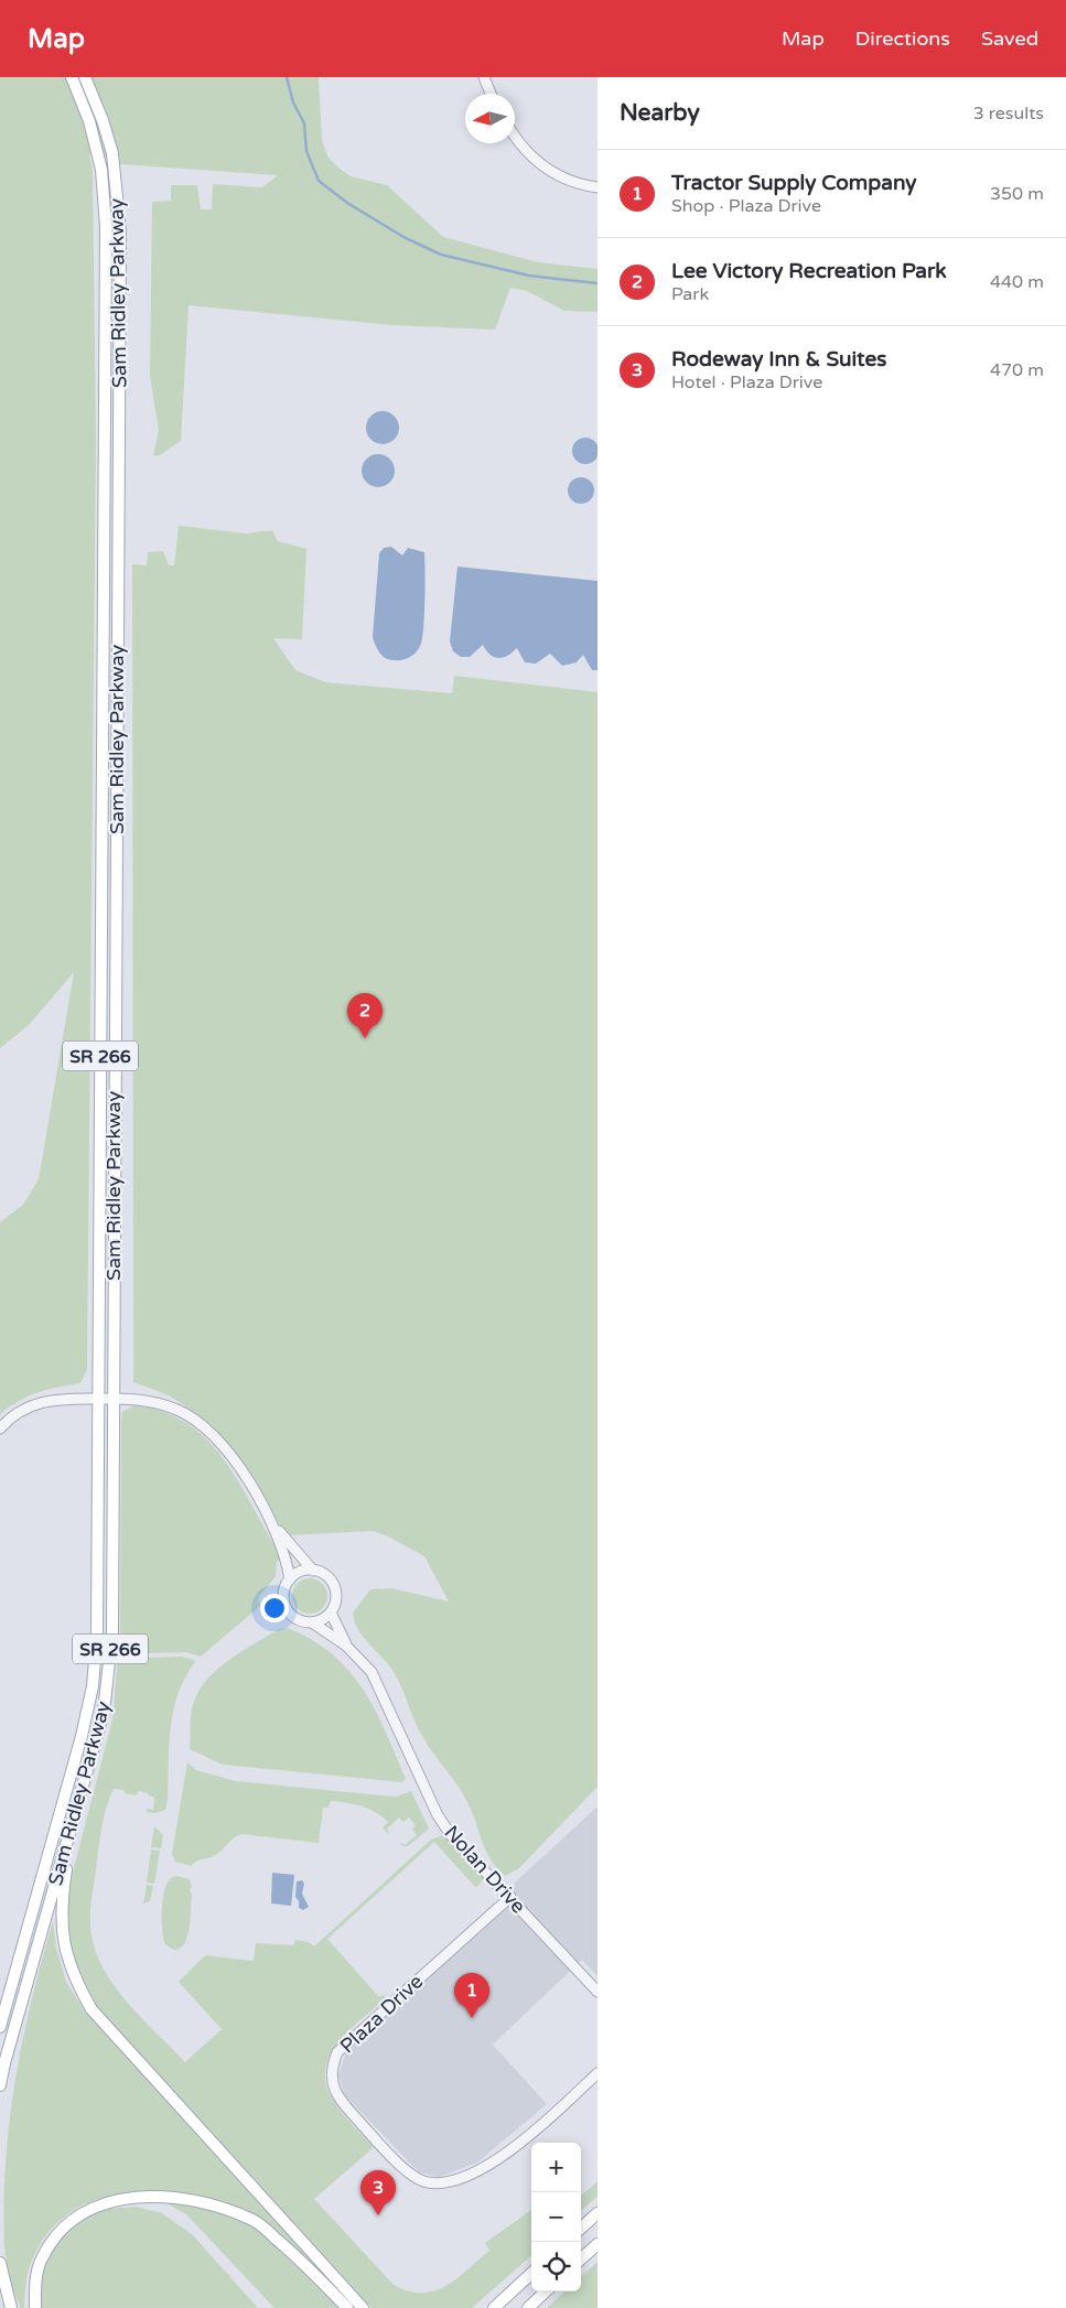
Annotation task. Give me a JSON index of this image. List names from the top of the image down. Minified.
{"streets":{"main road":["Sam Ridley Parkway","SR 266"],"street":["Nolan Drive","Plaza Drive"]},"crossings":[["Nolan Drive","Plaza Drive"]],"north":"left","page":{"header":"Map","nav":["Map","Directions","Saved"],"heading":["Nearby","3 results"],"list":[{"mark":"1","name":"Tractor Supply Company","note":"Shop · Plaza Drive","value":"350 m"},{"mark":"2","name":"Lee Victory Recreation Park","note":"Park","value":"440 m"},{"mark":"3","name":"Rodeway Inn & Suites","note":"Hotel · Plaza Drive","value":"470 m"}],"pins":["2","1","3"],"map_buttons":["+","−"]}}
